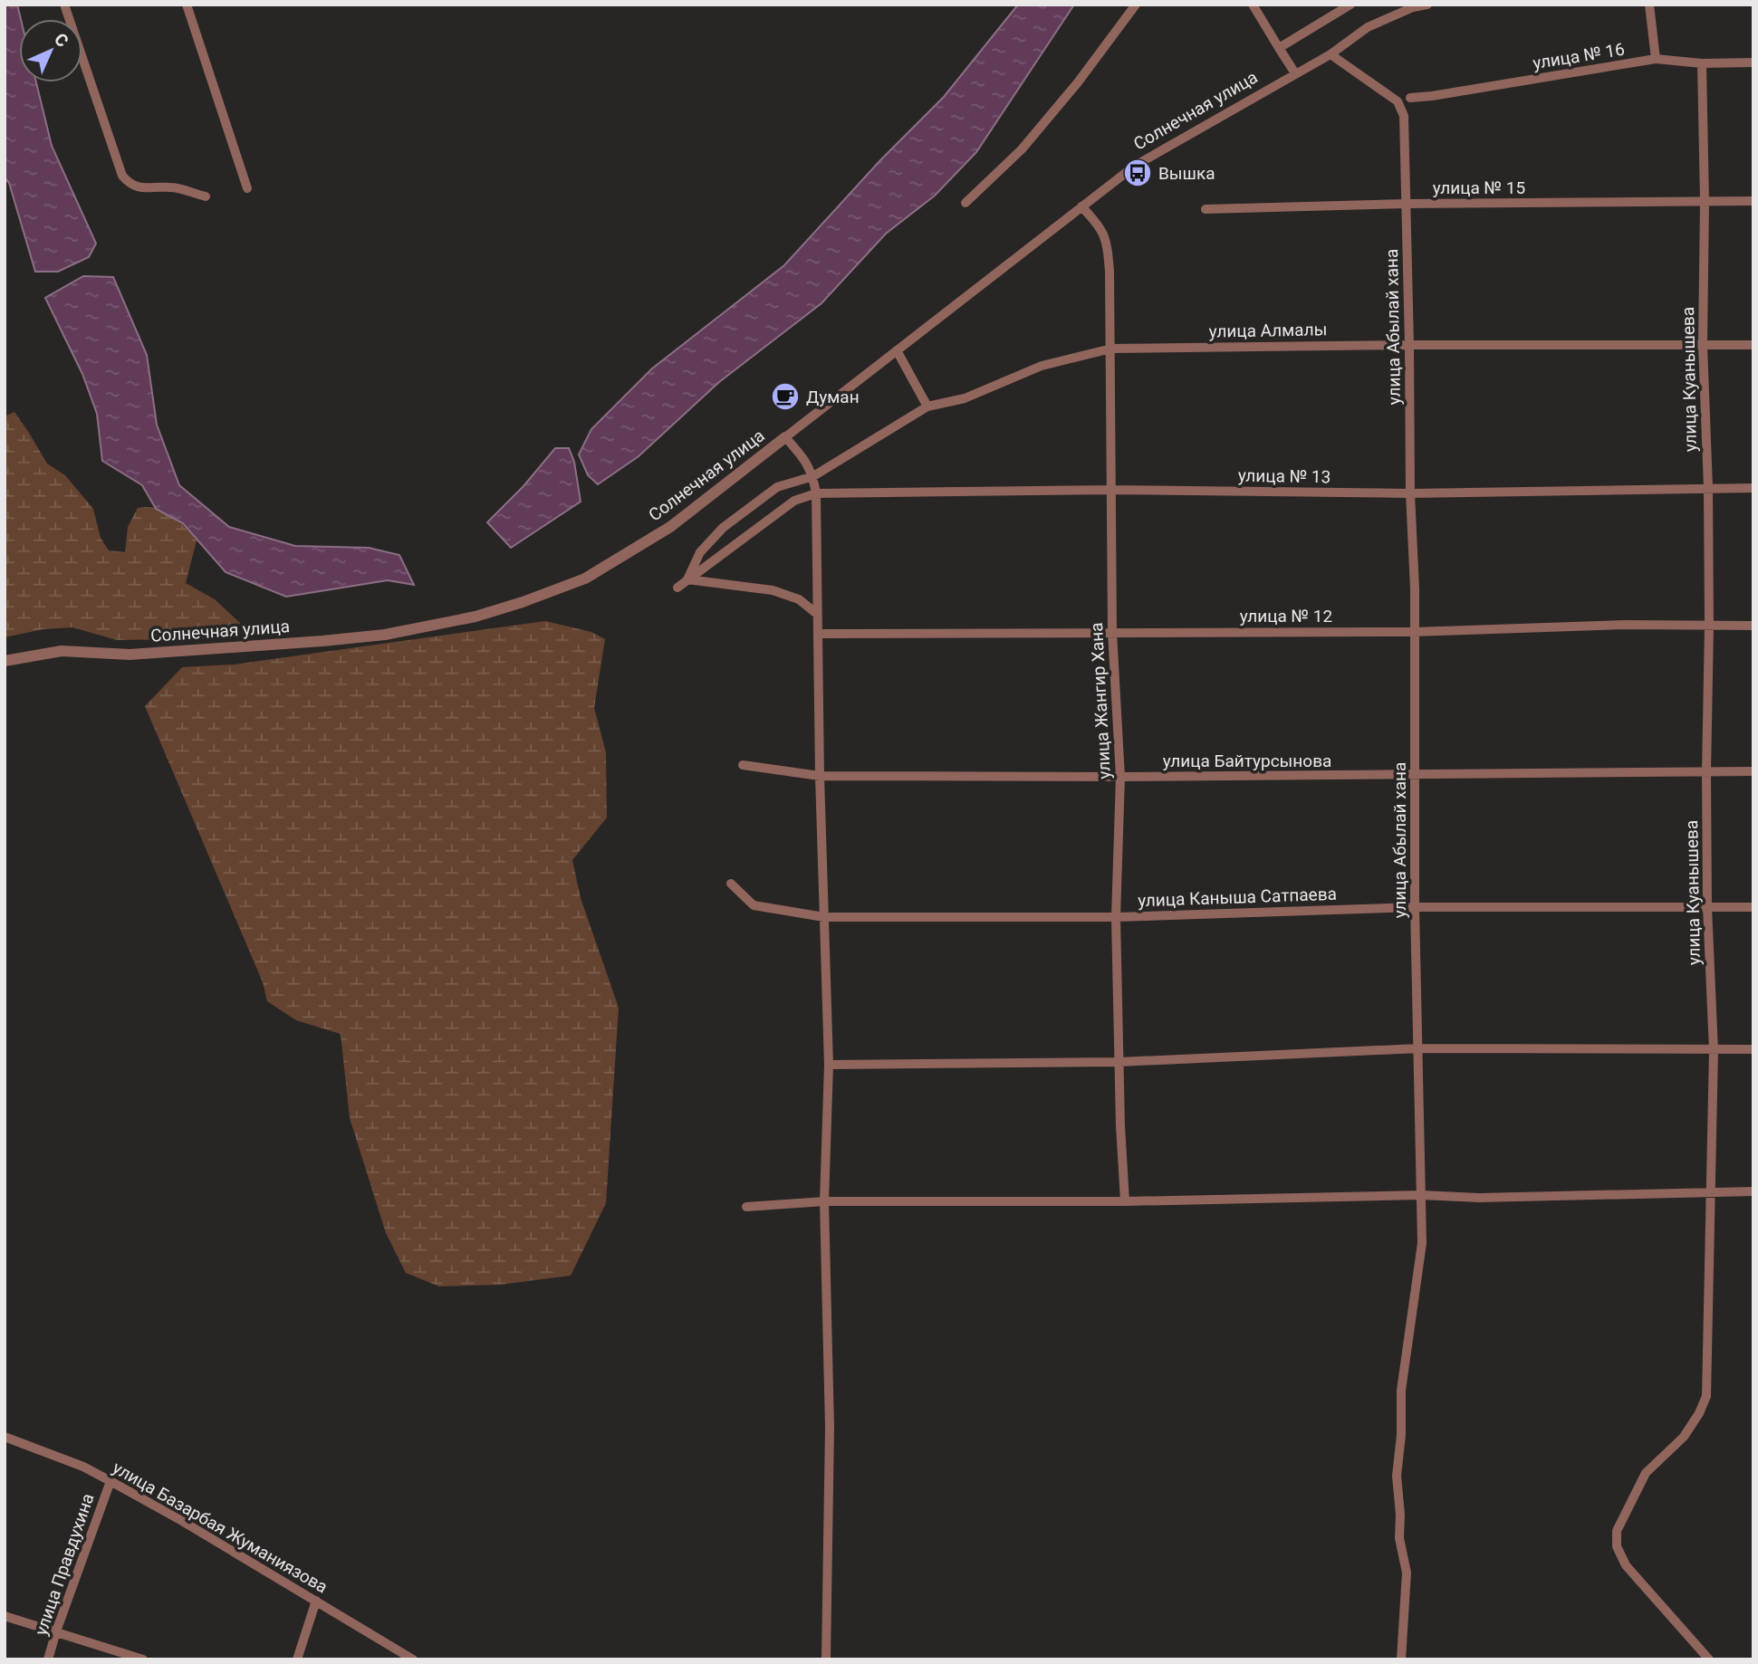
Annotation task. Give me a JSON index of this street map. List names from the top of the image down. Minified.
{"streets":{"street":["улица № 16","Солнечная улица","улица № 15","улица Абылай хана","улица Алмалы","улица Куанышева","улица № 13","улица № 12","улица Жангир Хана","улица Байтурсынова","улица Каныша Сатпаева","улица Базарбая Жуманиязова","улица Правдухина"]},"crossings":[["улица № 16","улица Куанышева"],["Солнечная улица","улица Абылай хана"],["Солнечная улица","улица Жангир Хана"],["улица № 15","улица Абылай хана"],["улица № 15","улица Куанышева"],["улица Абылай хана","улица Алмалы"],["улица Абылай хана","улица № 13"],["улица Абылай хана","улица № 12"],["улица Абылай хана","улица Байтурсынова"],["улица Абылай хана","улица Каныша Сатпаева"],["улица Алмалы","улица Куанышева"],["улица Алмалы","улица Жангир Хана"],["улица Куанышева","улица № 13"],["улица Куанышева","улица № 12"],["улица Куанышева","улица Байтурсынова"],["улица Куанышева","улица Каныша Сатпаева"],["улица № 13","улица Жангир Хана"],["улица № 12","улица Жангир Хана"],["улица Жангир Хана","улица Байтурсынова"],["улица Жангир Хана","улица Каныша Сатпаева"],["улица Базарбая Жуманиязова","улица Правдухина"]],"places":{"bus stop":["Вышка"],"cafe":["Думан"]},"north":"top right"}
